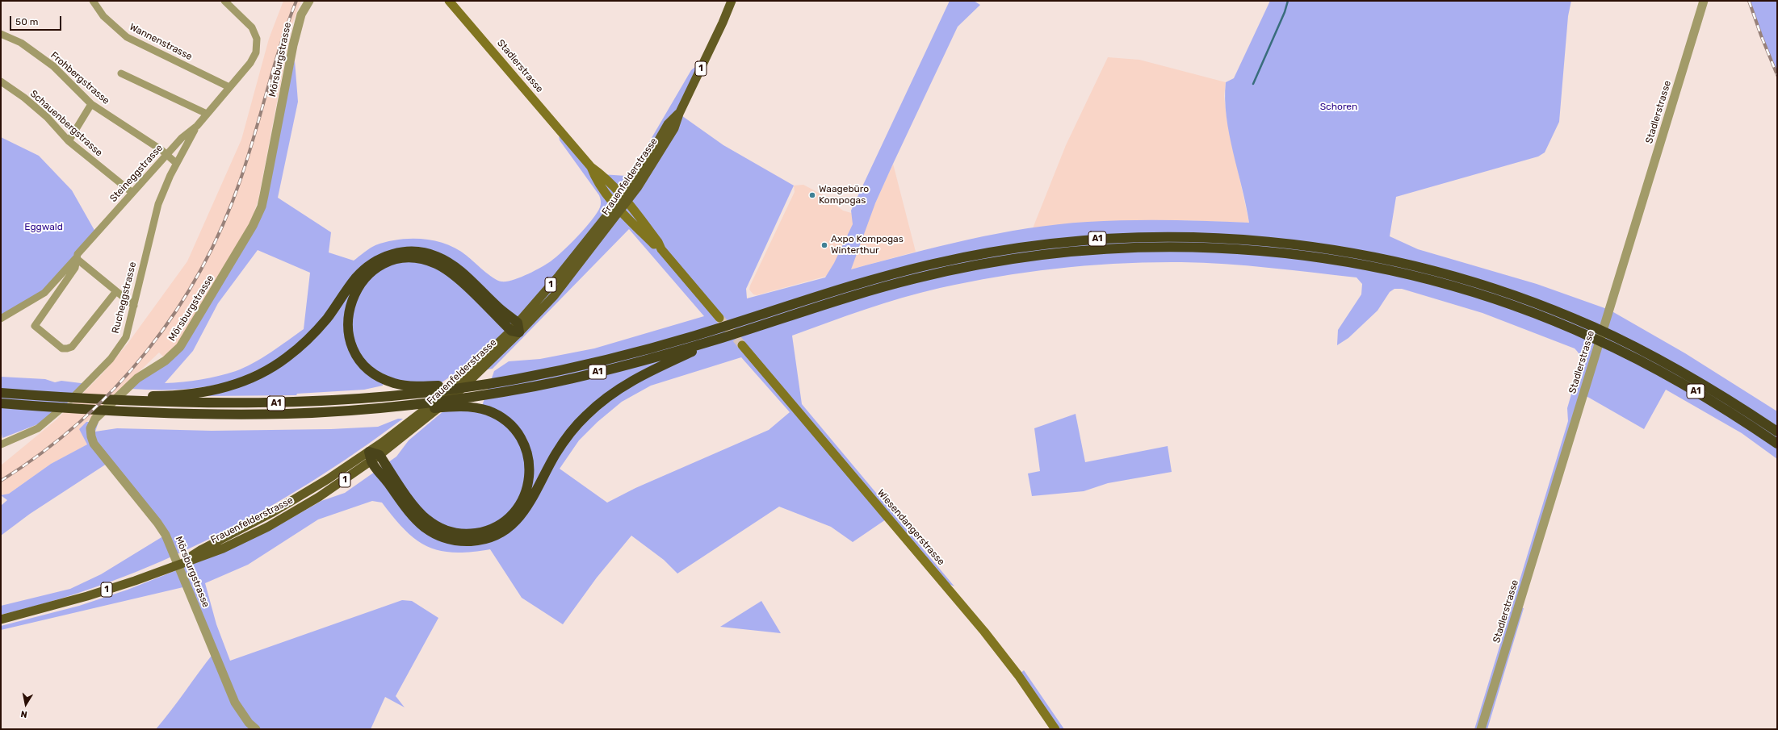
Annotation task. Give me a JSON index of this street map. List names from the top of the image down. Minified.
{"streets":{"highway":["A1"],"main road":["Stadlerstrasse","1","Frauenfelderstrasse","Wiesendangerstrasse"],"street":["Wannenstrasse","Mörsburgstrasse","Frohbergstrasse","Schauenbergstrasse","Steineggstrasse","Rucheggstrasse"]},"crossings":[["Wannenstrasse","Steineggstrasse"],["Frohbergstrasse","Steineggstrasse"],["Frohbergstrasse","Rucheggstrasse"],["Schauenbergstrasse","Steineggstrasse"],["Steineggstrasse","Rucheggstrasse"]],"parks":["Schoren","Eggwald"],"places":["Waagebüro Kompogas","Axpo Kompogas Winterthur"],"scale_bar":"50 m","north":"bottom"}
